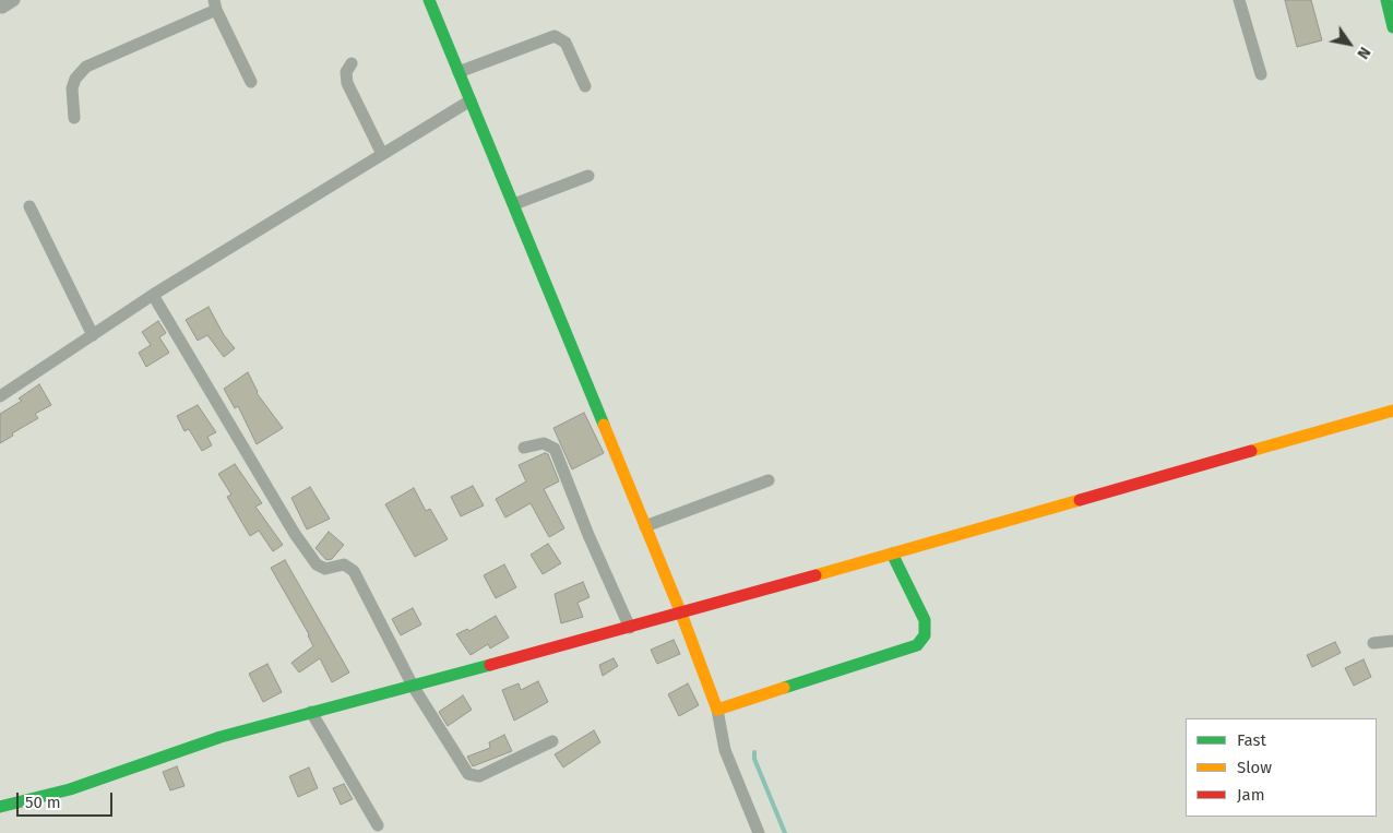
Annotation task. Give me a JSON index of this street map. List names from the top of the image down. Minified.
{"legend":["Fast","Slow","Jam"],"scale_bar":"50 m","north":"bottom right"}
